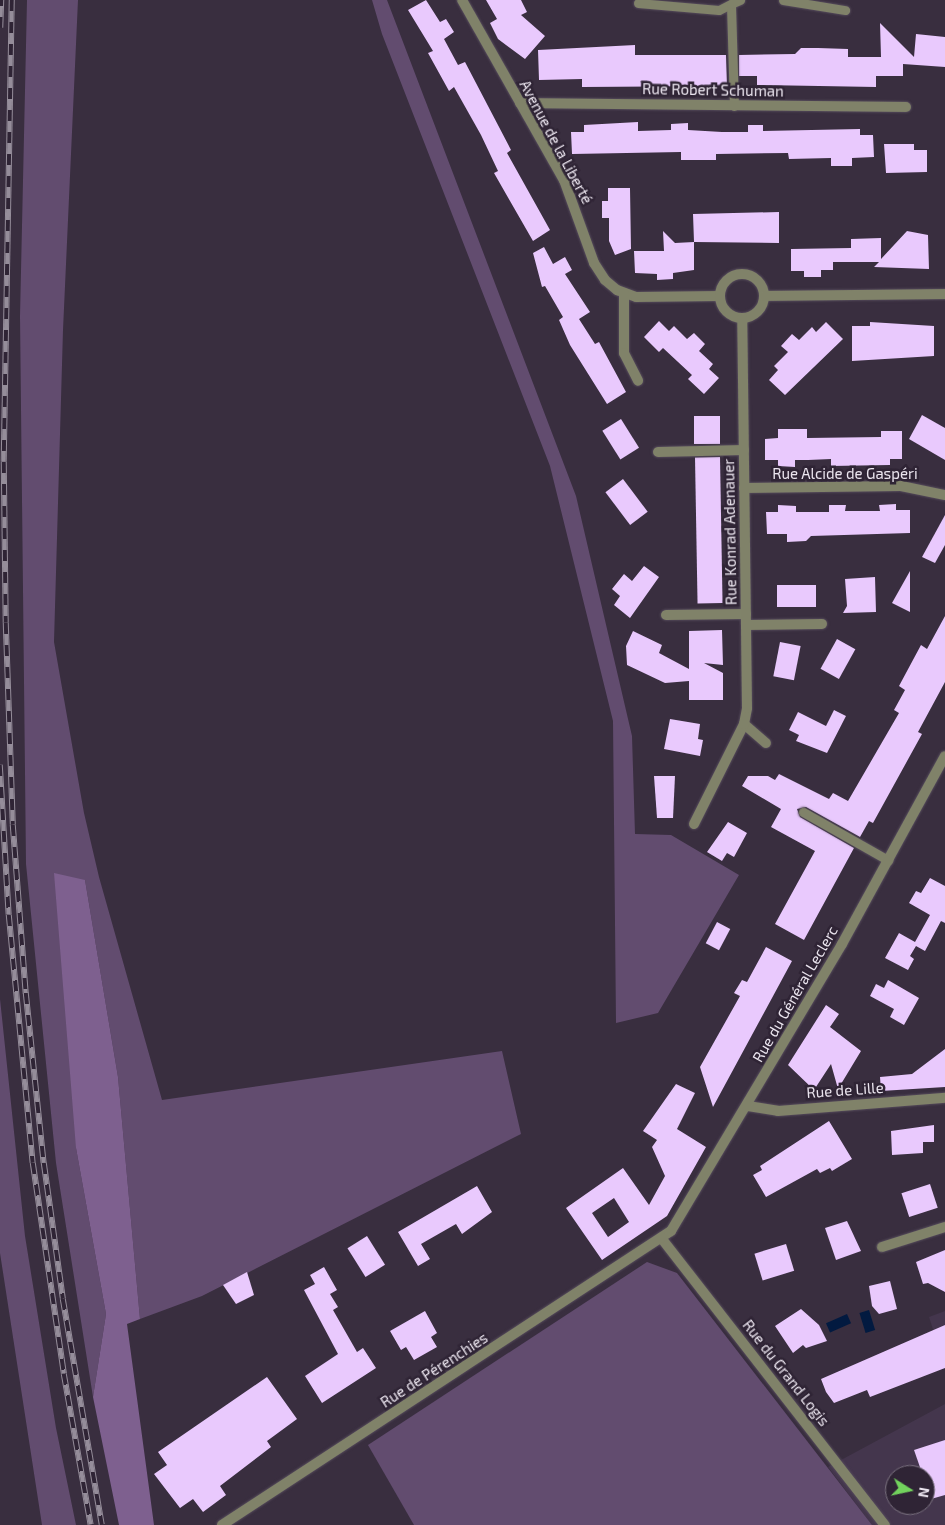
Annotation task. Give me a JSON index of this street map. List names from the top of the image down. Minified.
{"streets":{"street":["Rue Robert Schuman","Avenue de la Liberté","Rue Alcide de Gaspéri","Rue Konrad Adenauer","Rue du Général Leclerc","Rue de Lille","Rue de Pérenchies","Rue du Grand Logis"]},"crossings":[["Rue Robert Schuman","Avenue de la Liberté"],["Avenue de la Liberté","Rue Konrad Adenauer"],["Rue Alcide de Gaspéri","Rue Konrad Adenauer"],["Rue du Général Leclerc","Rue de Lille"],["Rue du Général Leclerc","Rue de Pérenchies"],["Rue du Général Leclerc","Rue du Grand Logis"],["Rue de Pérenchies","Rue du Grand Logis"]],"north":"right"}
